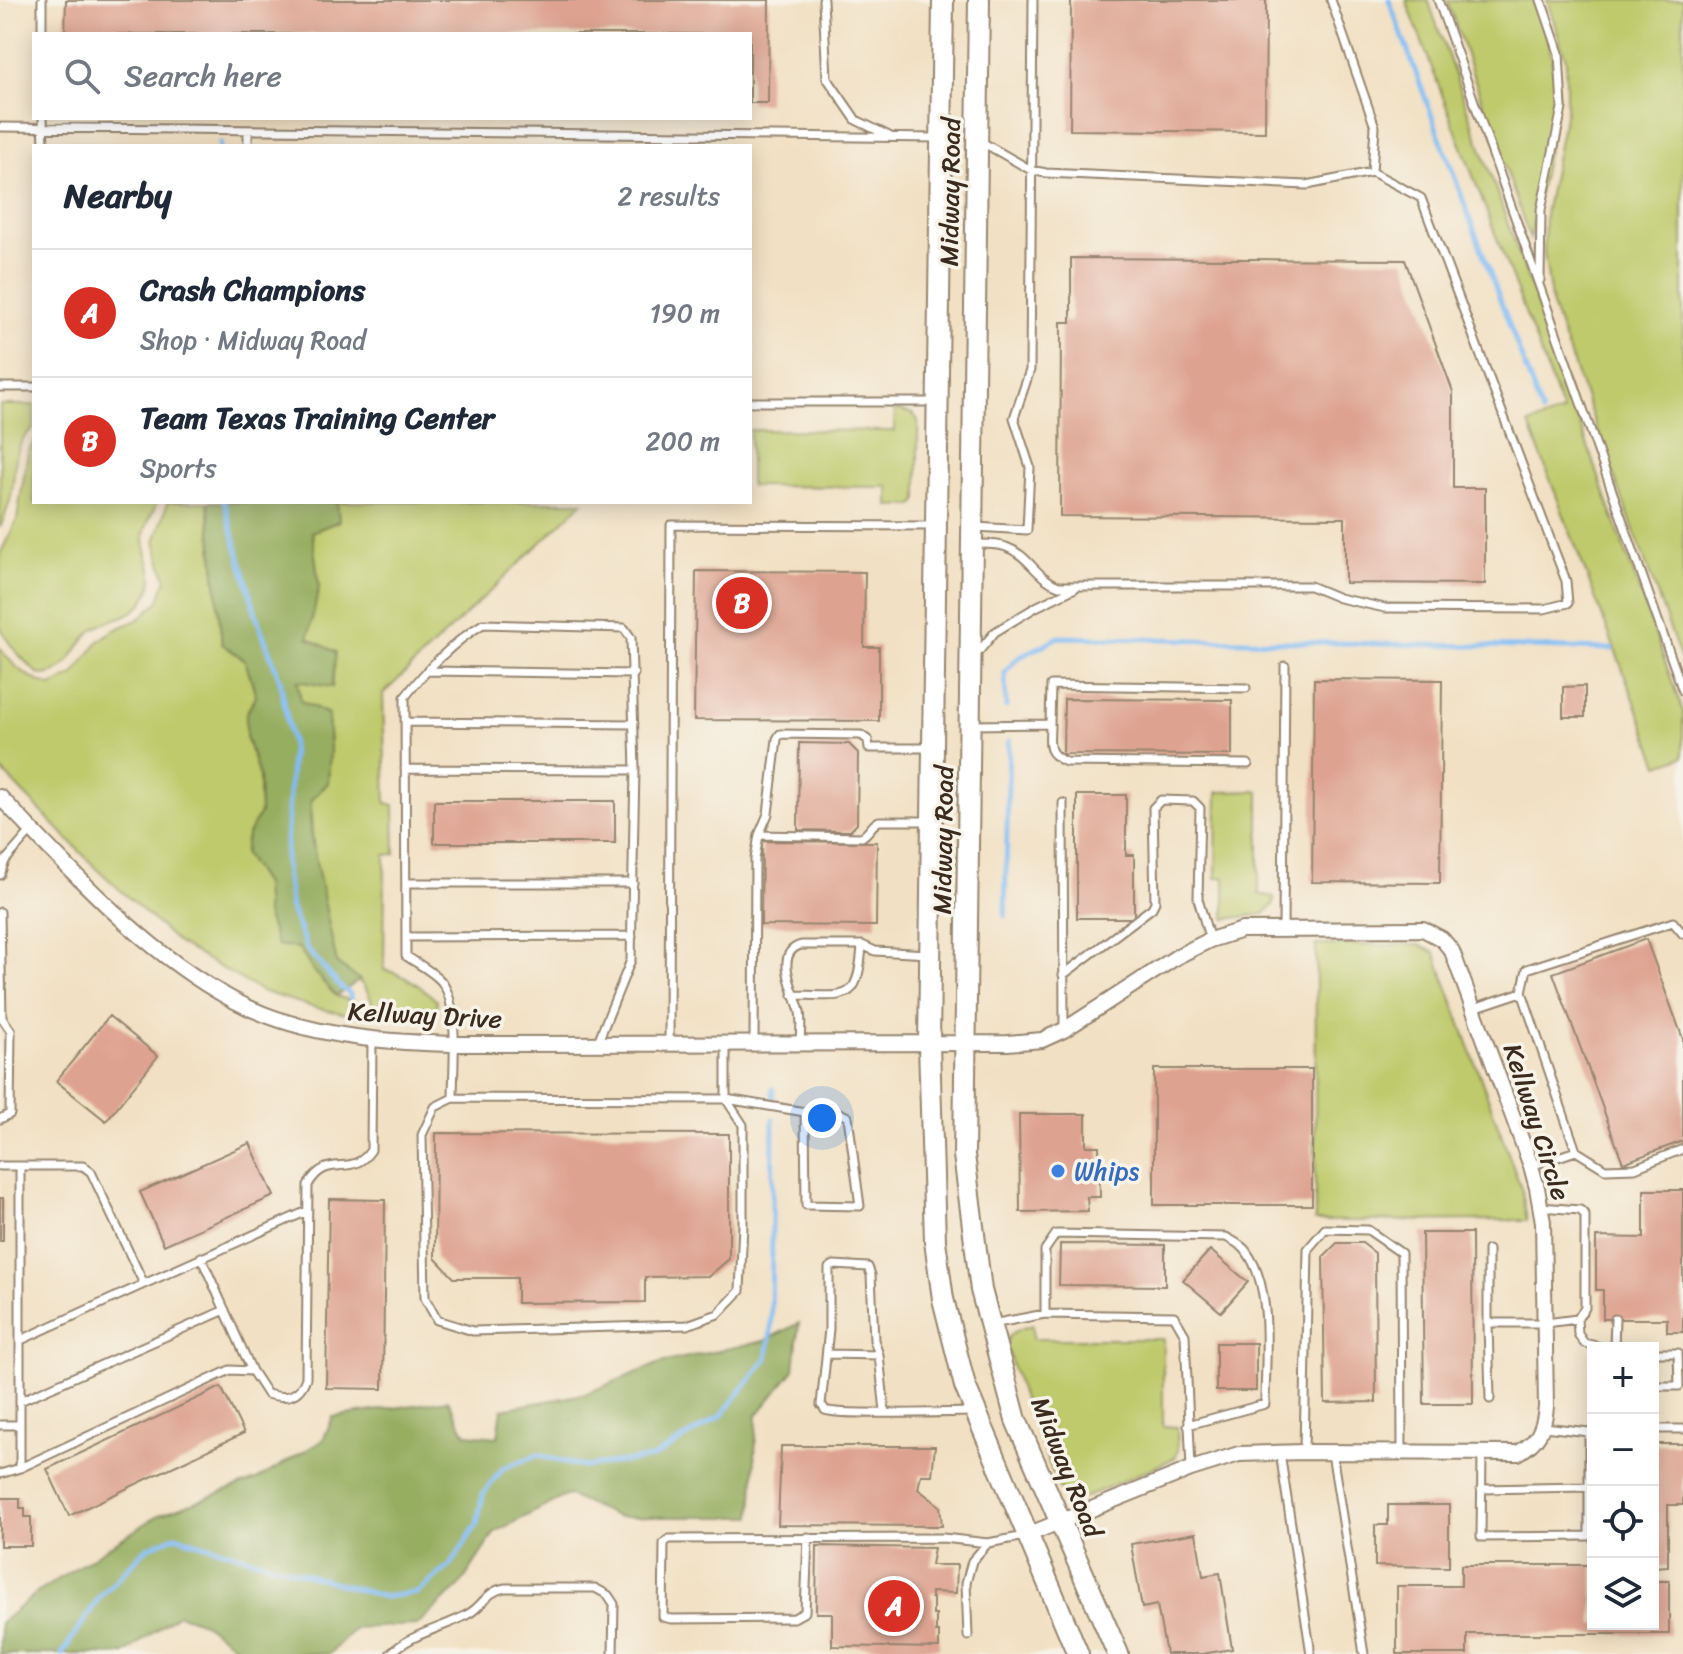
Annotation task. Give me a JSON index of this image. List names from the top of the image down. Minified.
{"streets":{"main road":["Midway Road"],"street":["Kellway Drive","Kellway Circle"]},"crossings":[["Midway Road","Kellway Drive"],["Midway Road","Kellway Circle"],["Kellway Drive","Kellway Circle"]],"places":["Whips"],"page":{"search":"Search here","heading":["Nearby","2 results"],"list":[{"mark":"A","name":"Crash Champions","note":"Shop · Midway Road","value":"190 m"},{"mark":"B","name":"Team Texas Training Center","note":"Sports","value":"200 m"}],"pins":["B","A"],"map_buttons":["+","−"]}}
